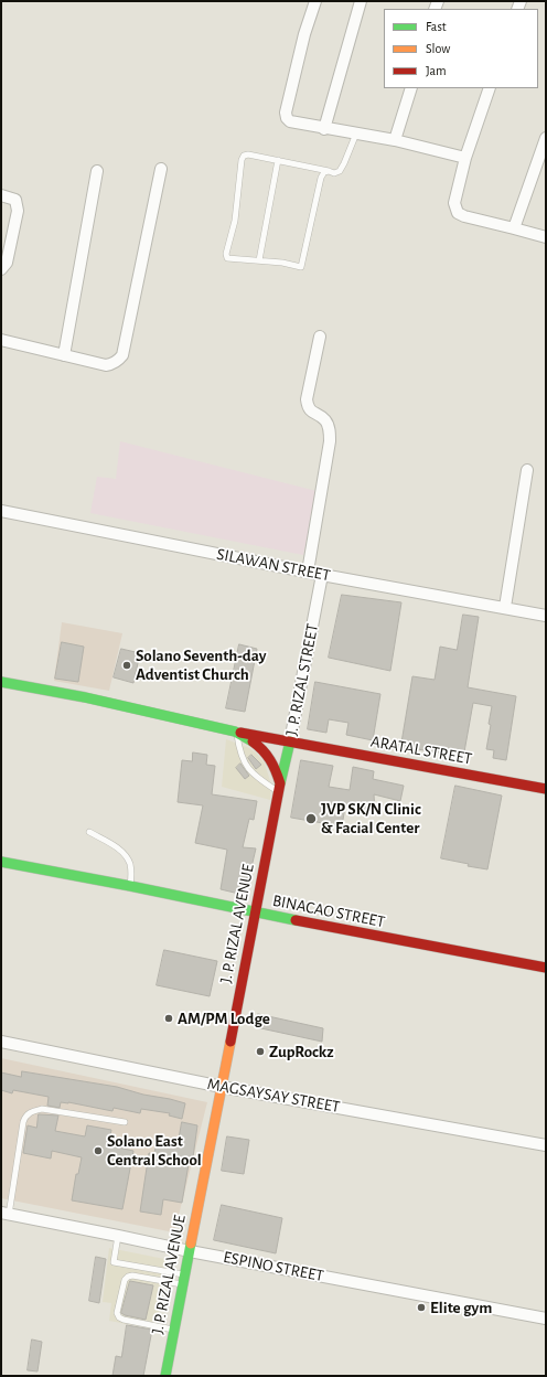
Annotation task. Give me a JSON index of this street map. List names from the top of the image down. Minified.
{"streets":{"street":["SILAWAN STREET","J. P. RIZAL STREET","ARATAL STREET","BINACAO STREET","J. P. RIZAL AVENUE","MAGSAYSAY STREET","ESPINO STREET"]},"crossings":[["SILAWAN STREET","J. P. RIZAL STREET"],["J. P. RIZAL STREET","ARATAL STREET"],["J. P. RIZAL STREET","J. P. RIZAL AVENUE"],["BINACAO STREET","J. P. RIZAL AVENUE"],["J. P. RIZAL AVENUE","MAGSAYSAY STREET"],["J. P. RIZAL AVENUE","ESPINO STREET"]],"places":["Solano Seventh-day Adventist Church","JVP SK/N Clinic & Facial Center","AM/PM Lodge","ZupRockz","Solano East Central School","Elite gym"],"legend":["Fast","Slow","Jam"]}
